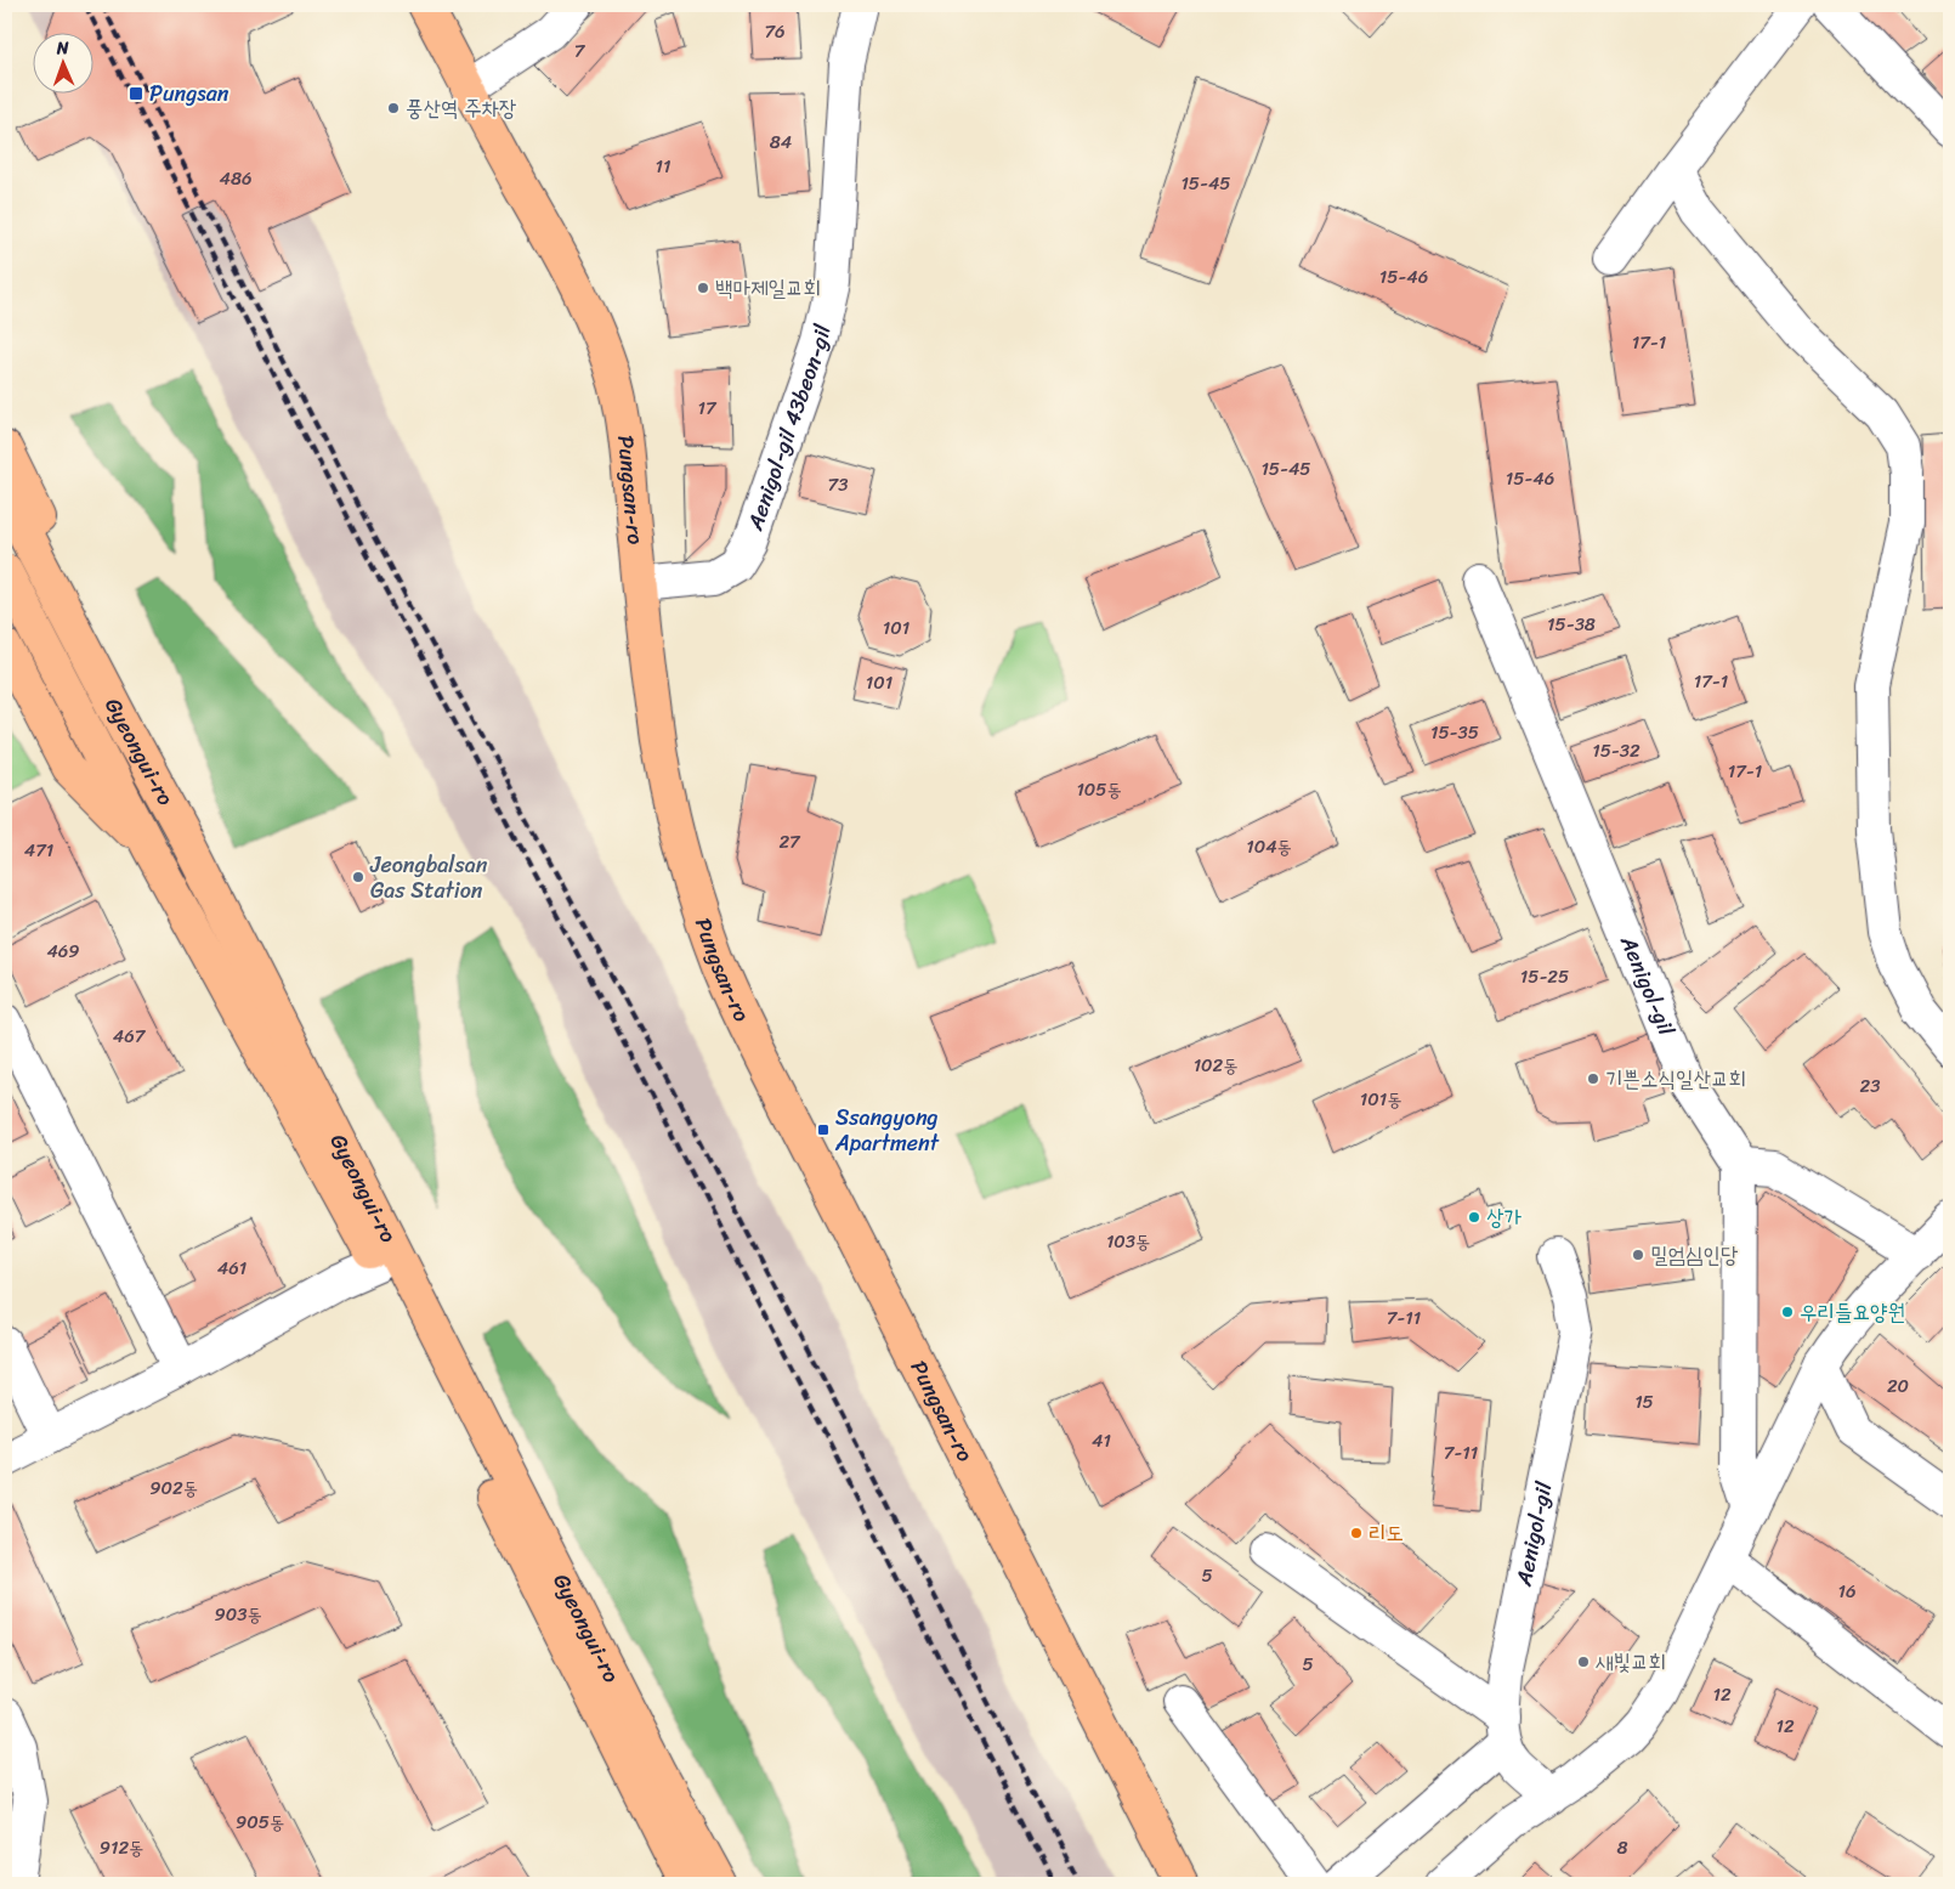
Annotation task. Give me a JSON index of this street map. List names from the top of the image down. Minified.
{"streets":{"main road":["Pungsan-ro","Gyeongui-ro"],"street":["Aenigol-gil 43beon-gil","Aenigol-gil"]},"crossings":[["Aenigol-gil 43beon-gil","Pungsan-ro"]],"places":{"transit":["Pungsan","Ssangyong Apartment"],"other":["풍산역 주차장","백마제일교회","Jeongbalsan Gas Station","기쁜소식일산교회","상가","밀엄심인당","우리들요양원","리도","새빛교회"]},"house_numbers":["76","7","84","11","486","15-45","15-46","17-1","17","15-45","15-46","73","15-38","101","17-1","101","15-35","15-32","17-1","105동","27","104동","471","469","15-25","467","102동","23","101동","103동","461","7-11","20","15","41","7-11","902동","5","16","903동","5","12","12","905동","912동","8"],"north":"top"}
